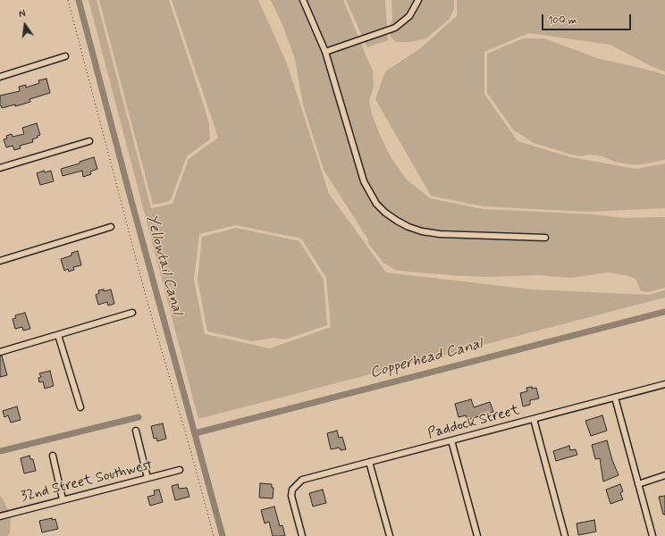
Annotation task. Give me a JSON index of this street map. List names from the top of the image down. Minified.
{"streets":{"street":["Paddock Street","32nd Street Southwest"]},"water":["Yellowtail Canal","Copperhead Canal"],"scale_bar":"100 m","north":"top"}
